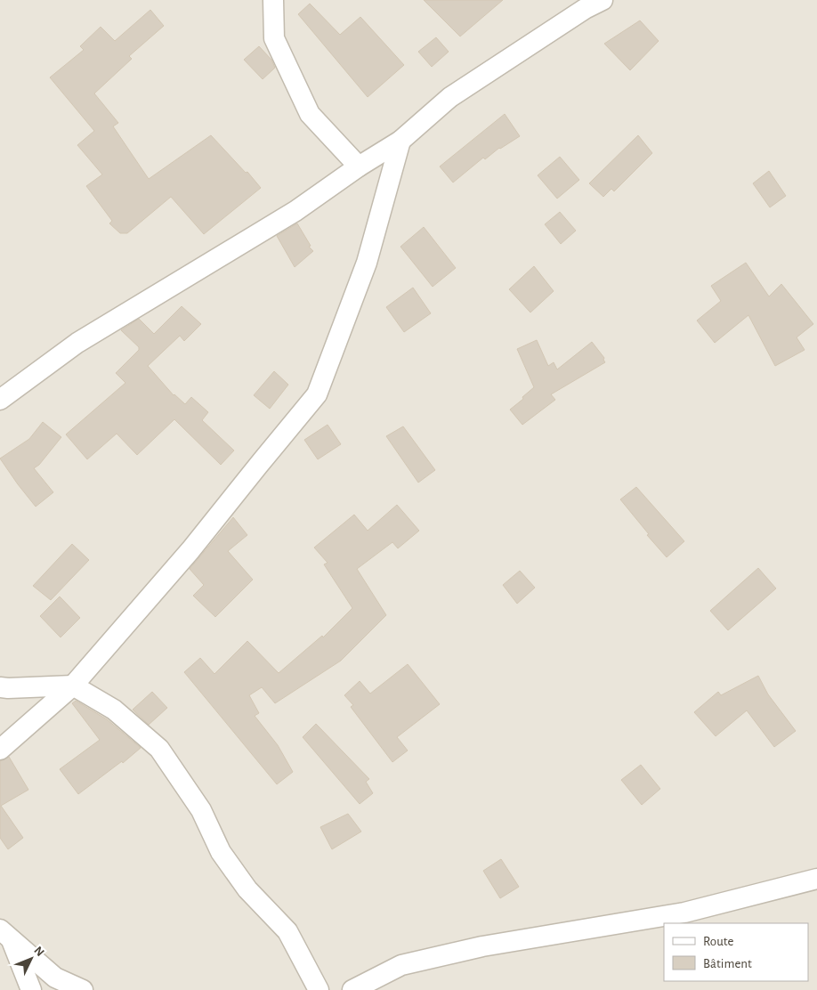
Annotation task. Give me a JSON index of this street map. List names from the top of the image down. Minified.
{"legend":["Route","Bâtiment"],"north":"top right"}
